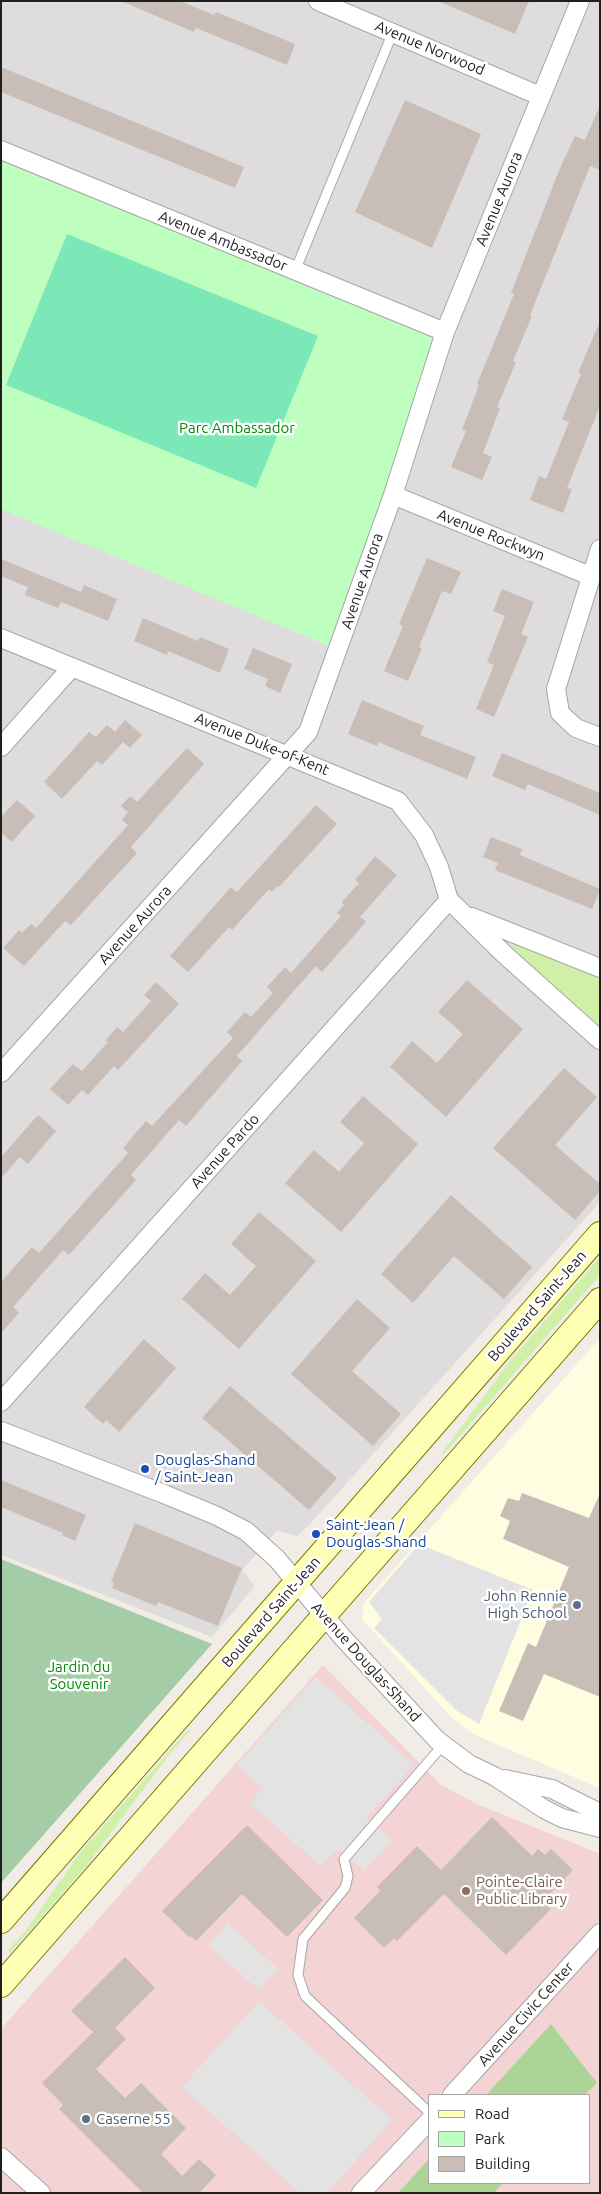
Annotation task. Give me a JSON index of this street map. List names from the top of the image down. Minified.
{"streets":{"main road":["Boulevard Saint-Jean"],"street":["Avenue Norwood","Avenue Aurora","Avenue Ambassador","Avenue Rockwyn","Avenue Duke-of-Kent","Avenue Pardo","Avenue Douglas-Shand","Avenue Civic Center"]},"crossings":[["Avenue Norwood","Avenue Aurora"],["Avenue Aurora","Avenue Ambassador"],["Avenue Aurora","Avenue Rockwyn"],["Avenue Aurora","Avenue Duke-of-Kent"],["Avenue Duke-of-Kent","Avenue Pardo"],["Boulevard Saint-Jean","Avenue Douglas-Shand"]],"parks":["Parc Ambassador","Jardin du Souvenir"],"places":["Douglas-Shand / Saint-Jean","Saint-Jean / Douglas-Shand","John Rennie High School","Pointe-Claire Public Library","Caserne 55"],"legend":["Road","Park","Building"]}
